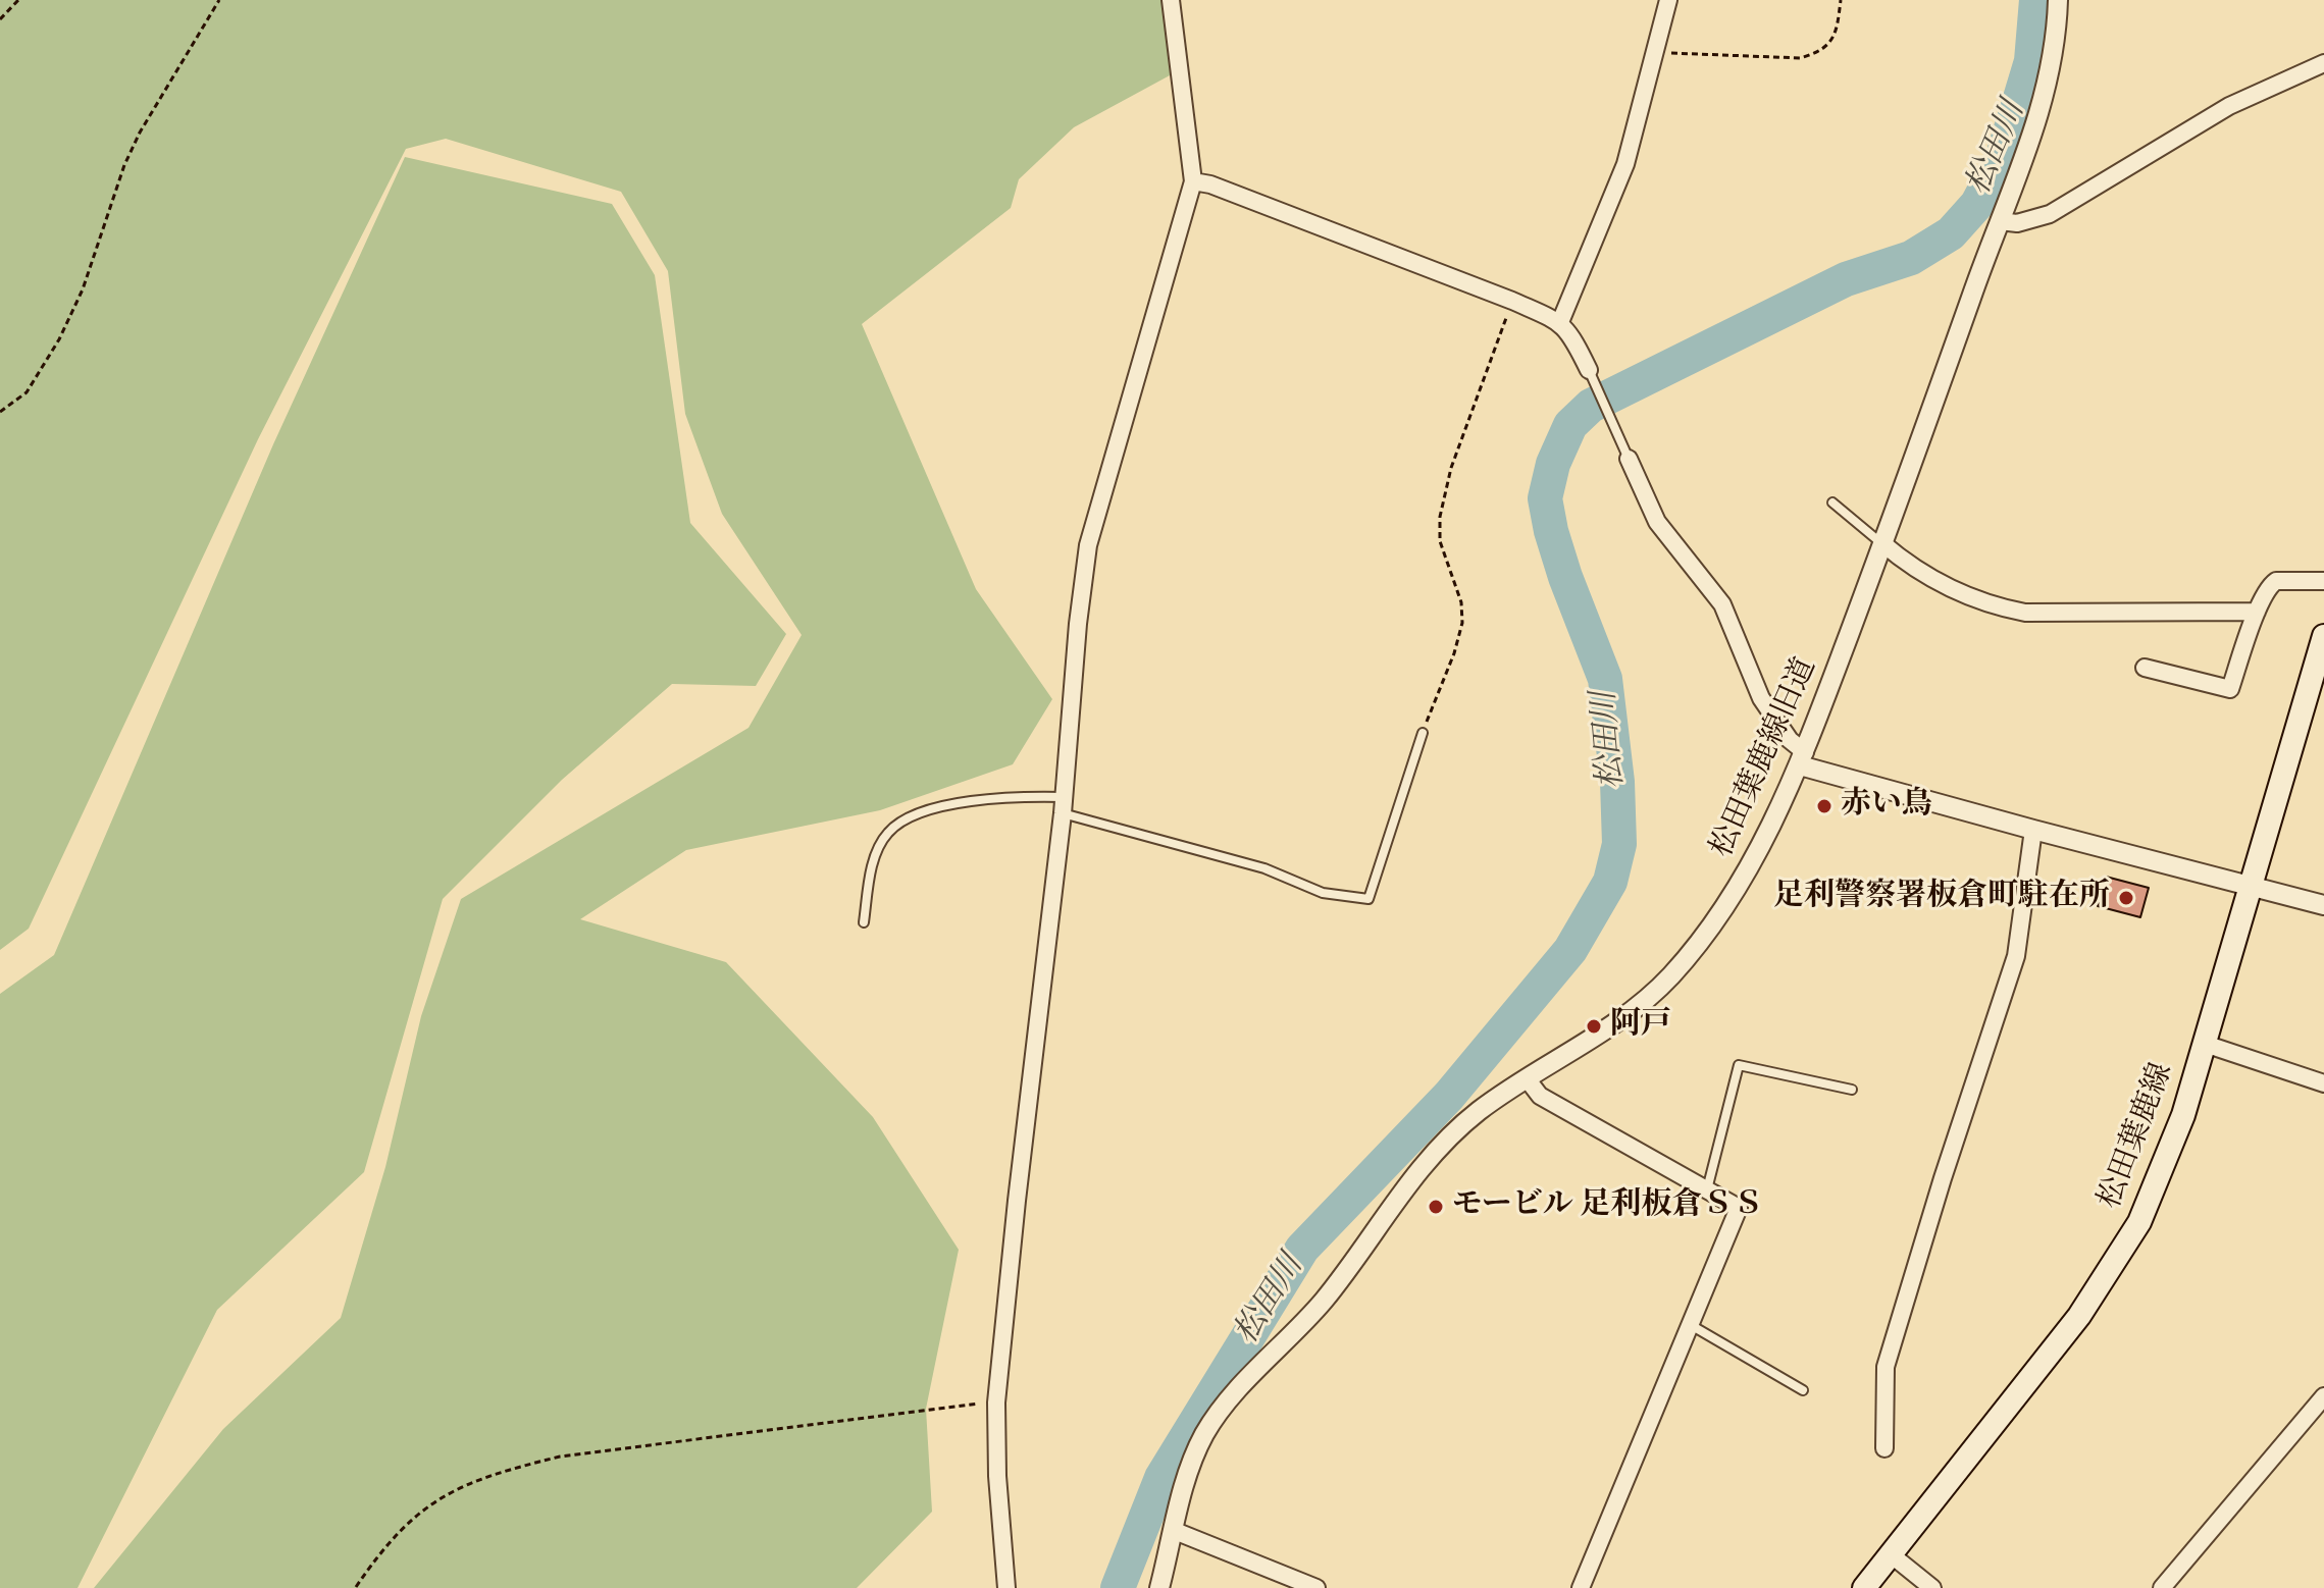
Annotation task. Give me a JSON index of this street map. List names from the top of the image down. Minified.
{"streets":{"main road":["松田葉鹿線"],"street":["松田葉鹿線旧道"]},"water":["松田川"],"places":["赤い鳥","足利警察署板倉町駐在所","阿戸","モービル 足利板倉ＳＳ"]}
